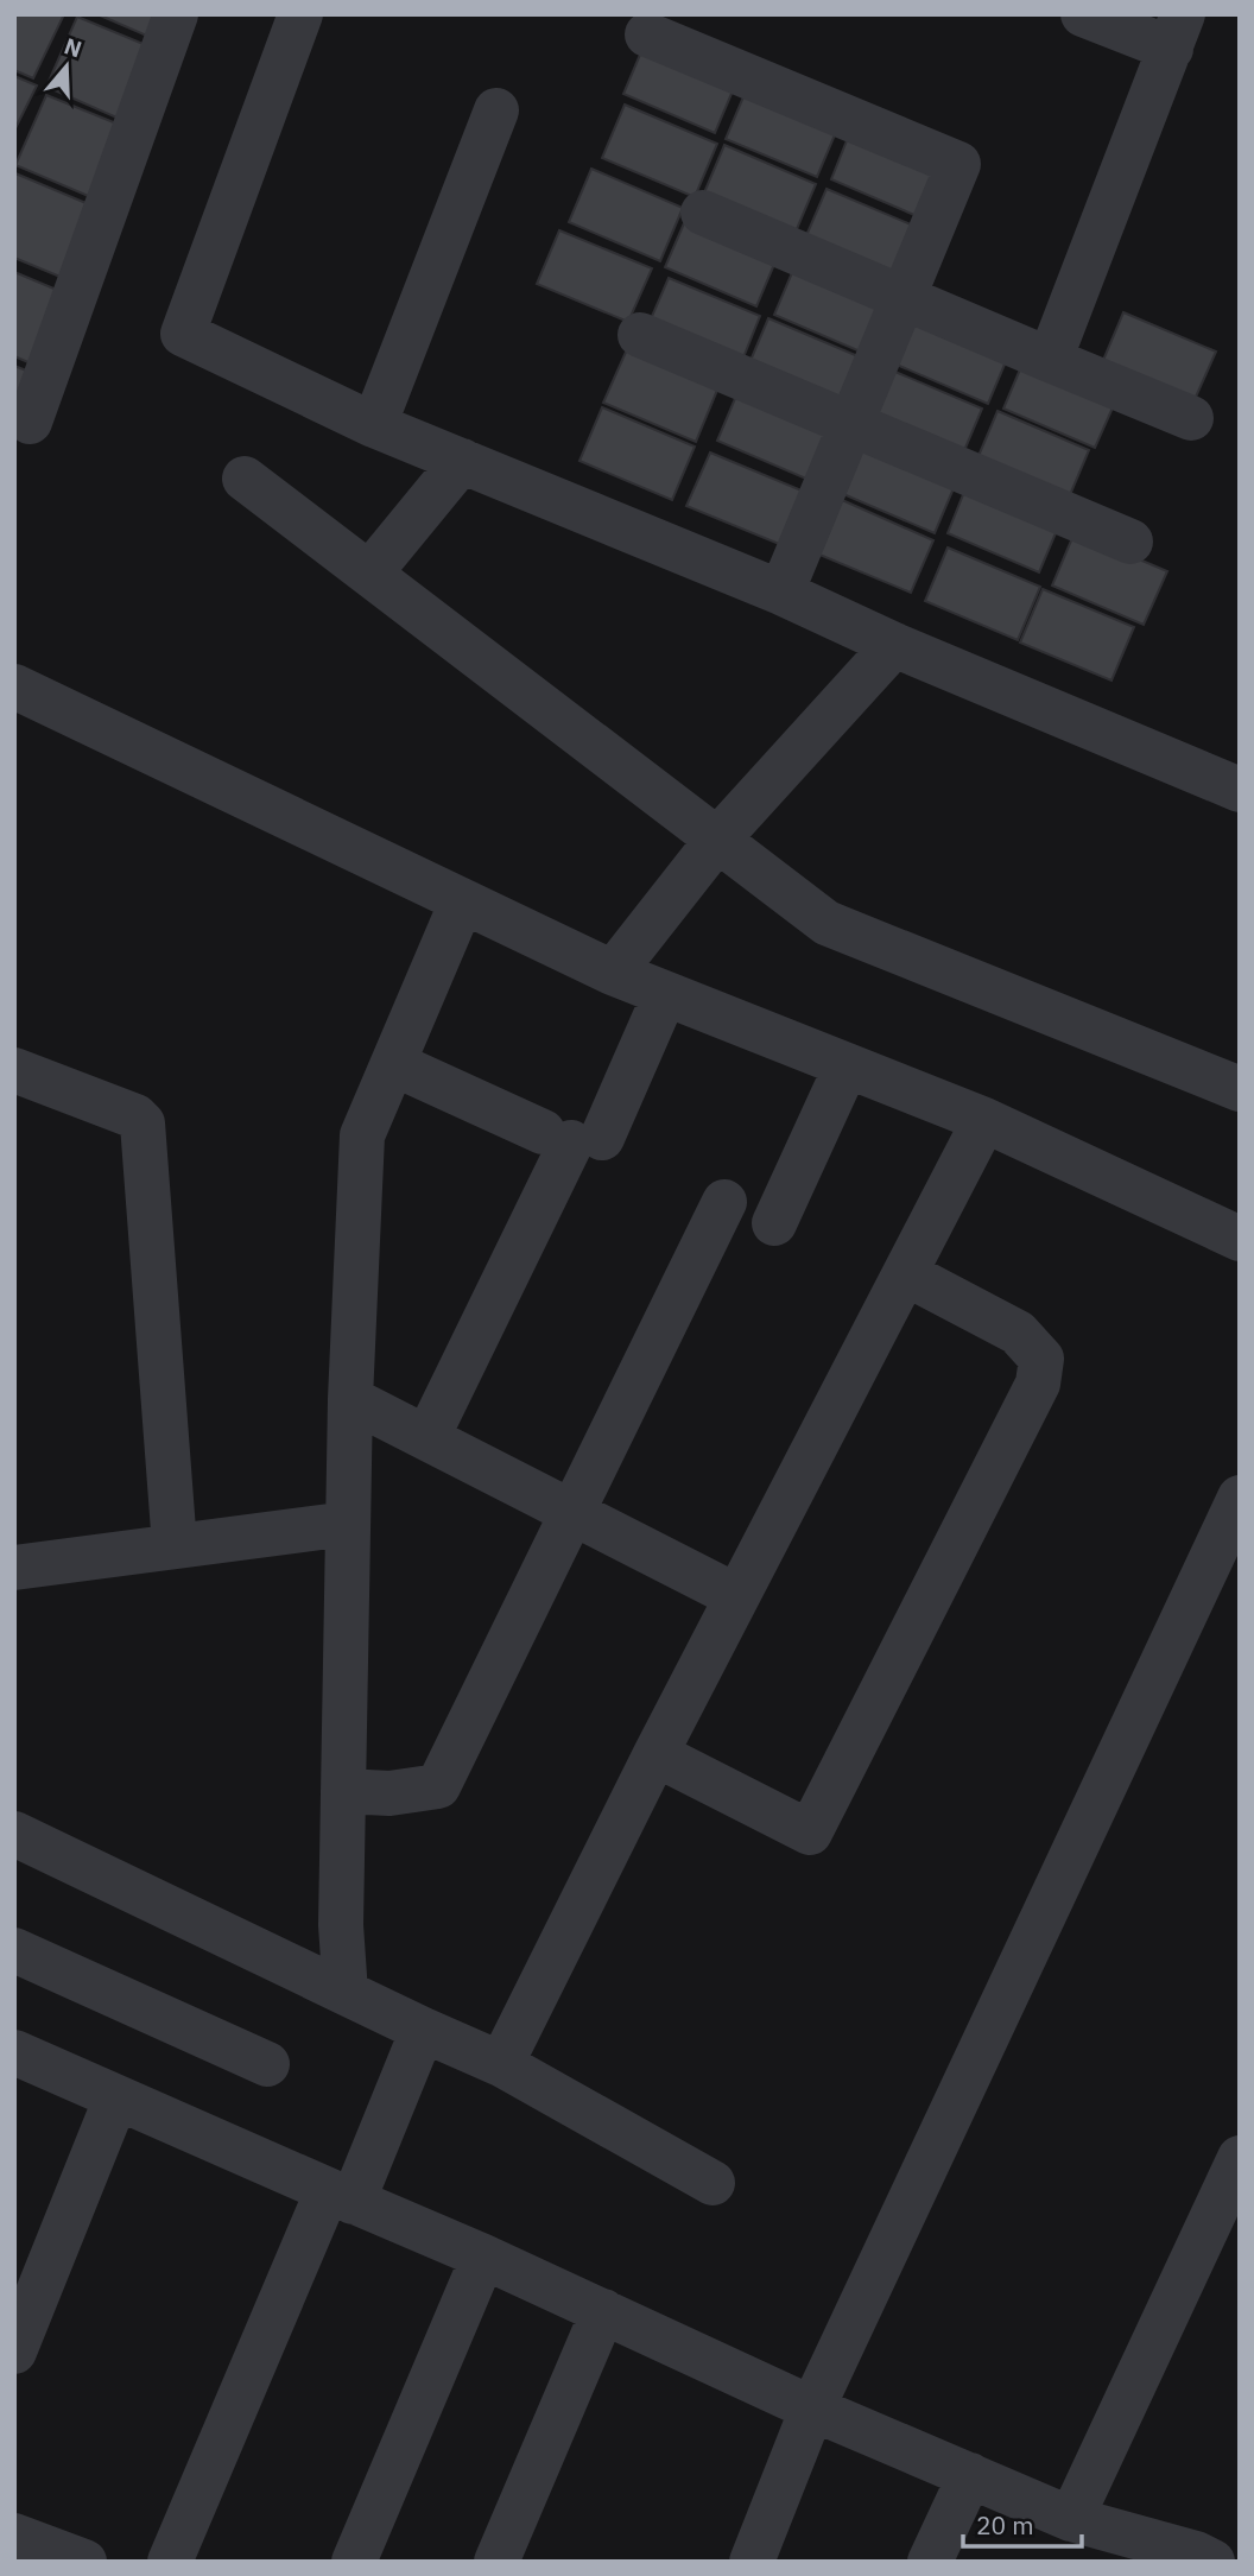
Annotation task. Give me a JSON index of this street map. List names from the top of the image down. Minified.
{"scale_bar":"20 m","north":"top"}
